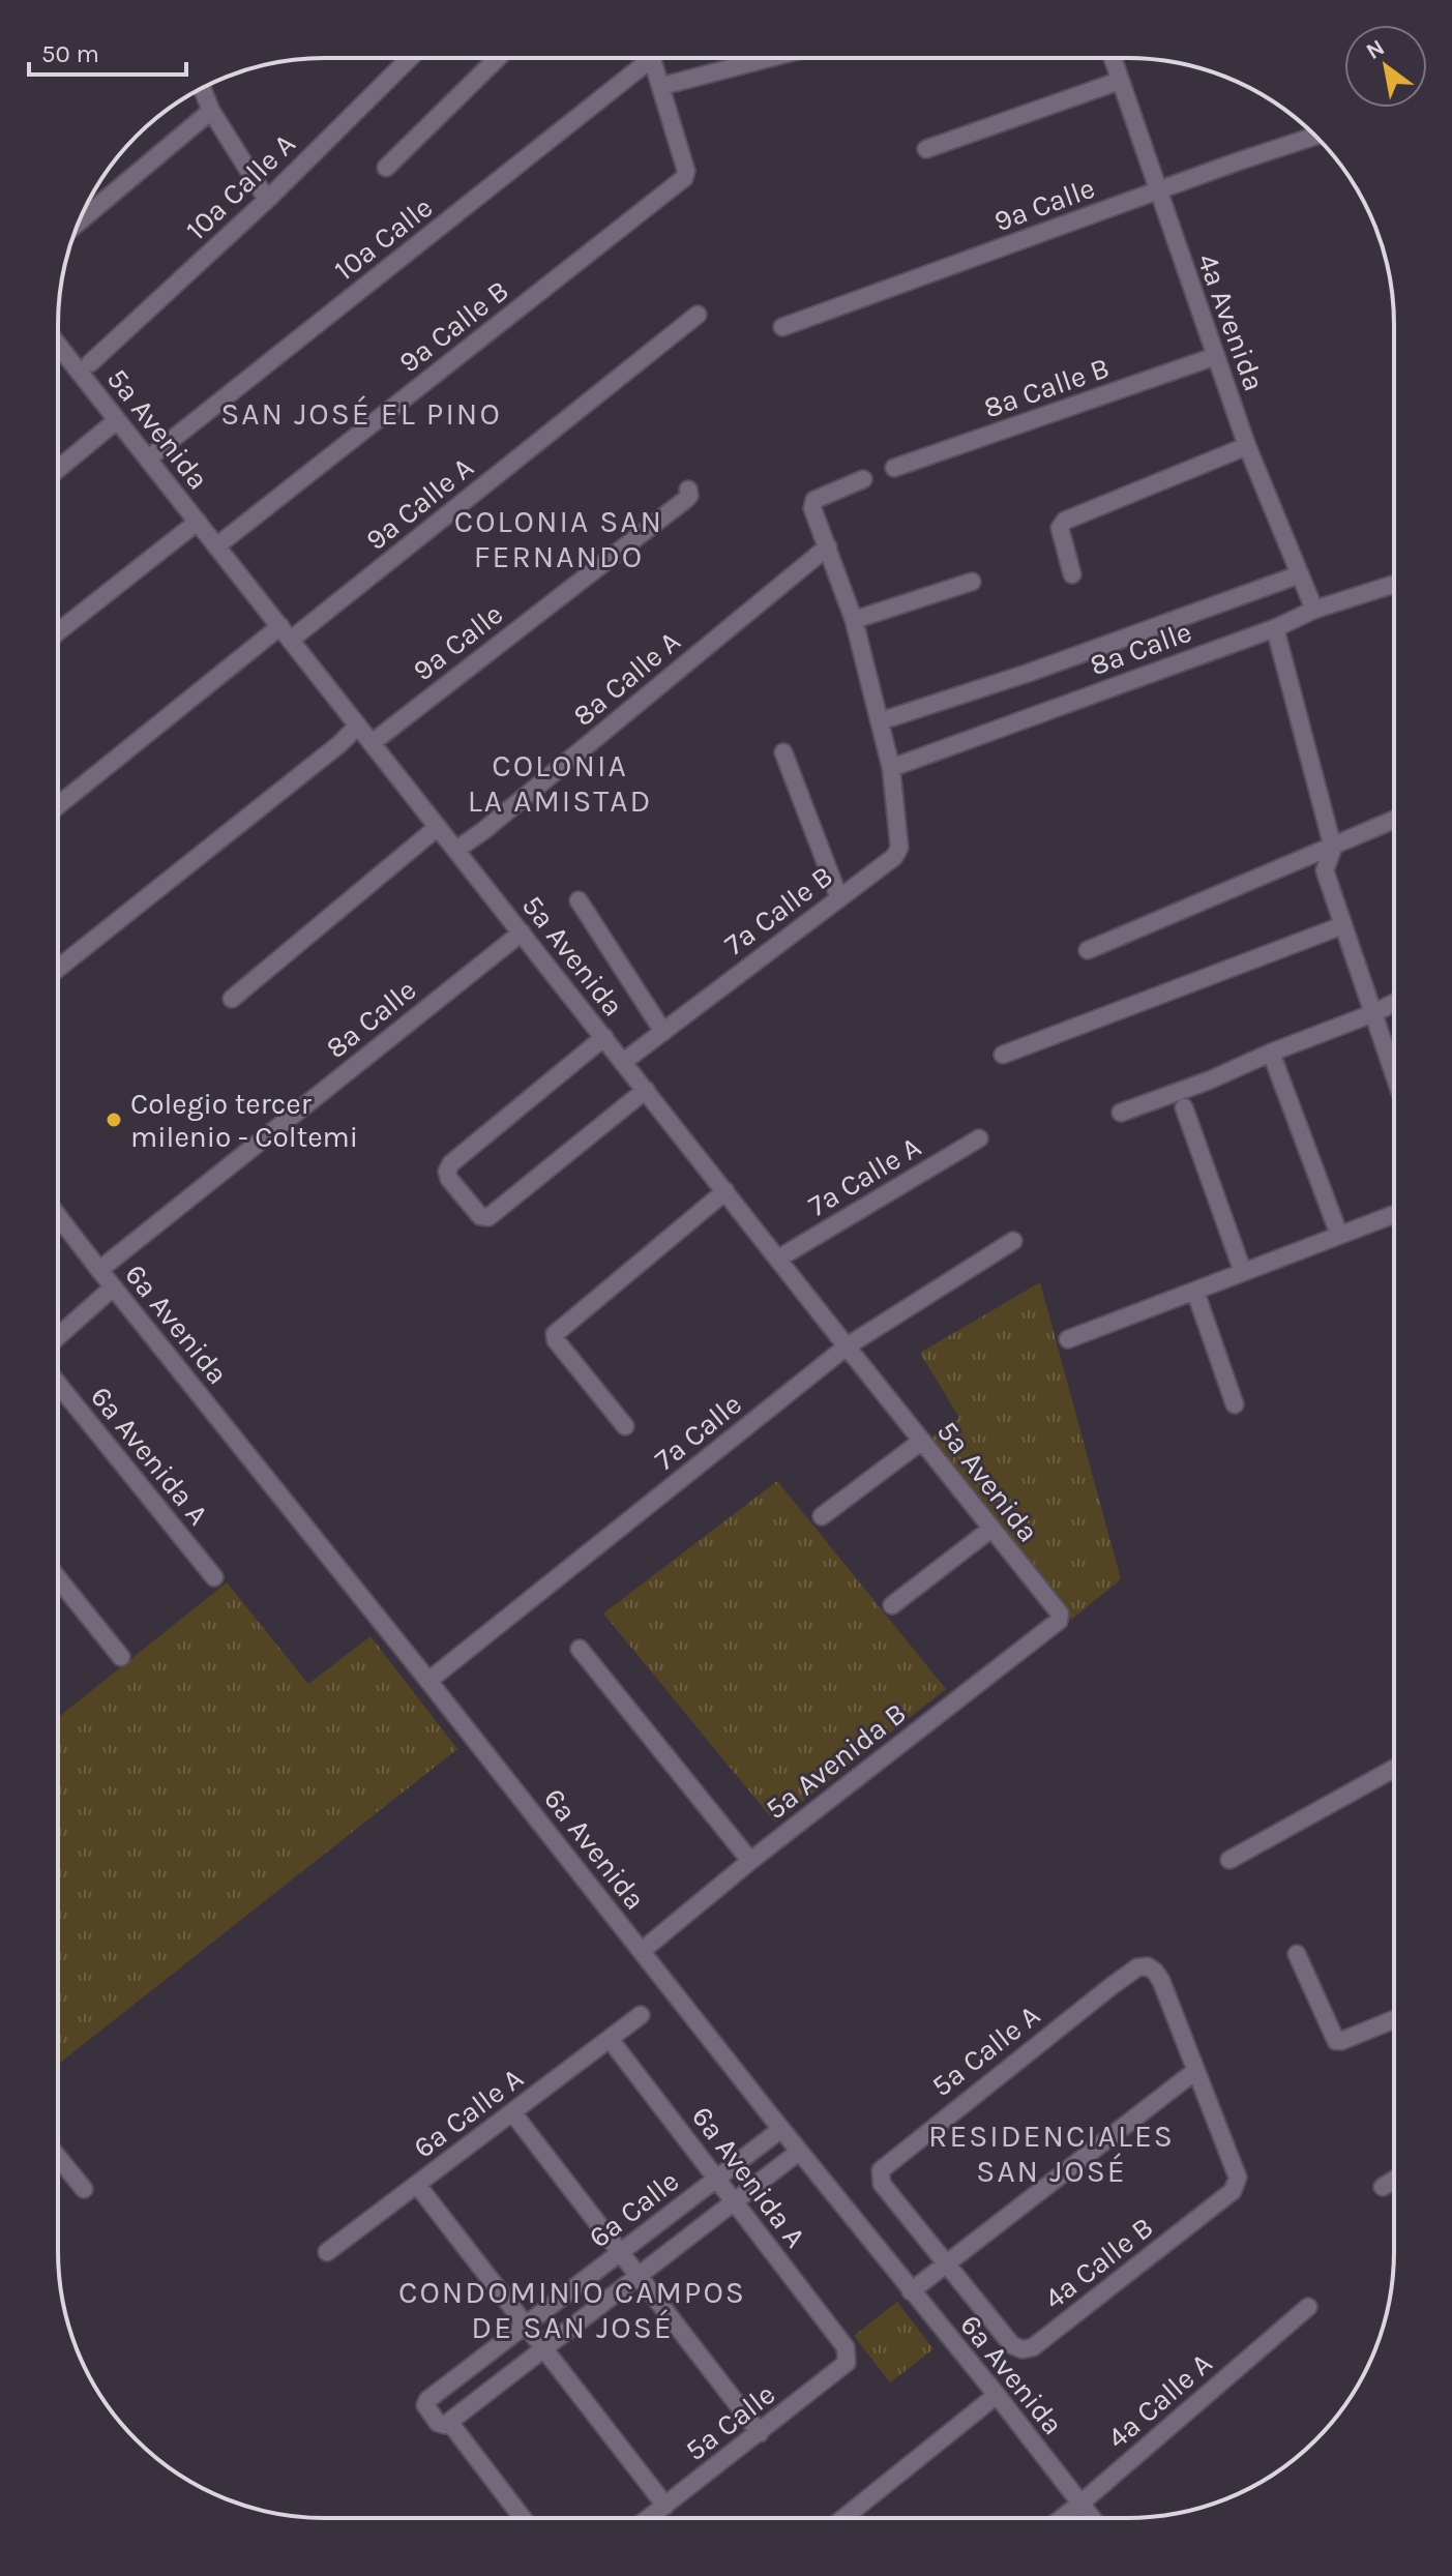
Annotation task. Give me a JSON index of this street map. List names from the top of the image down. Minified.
{"streets":{"street":["10a Calle A","9a Calle","10a Calle","4a Avenida","9a Calle B","8a Calle B","5a Avenida","9a Calle A","8a Calle","8a Calle A","7a Calle B","7a Calle A","6a Avenida","7a Calle","6a Avenida A","5a Avenida B","5a Calle A","6a Calle A","6a Calle","4a Calle B","4a Calle A","5a Calle"]},"crossings":[["9a Calle","4a Avenida"],["9a Calle","5a Avenida"],["10a Calle","5a Avenida"],["4a Avenida","8a Calle B"],["4a Avenida","8a Calle"],["9a Calle B","5a Avenida"],["5a Avenida","9a Calle A"],["5a Avenida","8a Calle"],["5a Avenida","8a Calle A"],["5a Avenida","7a Calle B"],["5a Avenida","7a Calle A"],["5a Avenida","7a Calle"],["5a Avenida","5a Avenida B"],["8a Calle","7a Calle B"],["8a Calle","6a Avenida"],["6a Avenida","7a Calle"],["6a Avenida","5a Avenida B"],["6a Avenida","6a Calle"],["6a Avenida","4a Calle A"],["6a Avenida A","6a Calle A"],["6a Avenida A","6a Calle"],["6a Avenida A","5a Calle"],["5a Calle A","4a Calle B"]],"districts":["SAN JOSÉ EL PINO","COLONIA SAN FERNANDO","COLONIA LA AMISTAD","RESIDENCIALES SAN JOSÉ","CONDOMINIO CAMPOS DE SAN JOSÉ"],"places":["Colegio tercer milenio - Coltemi"],"scale_bar":"50 m","north":"top left"}
